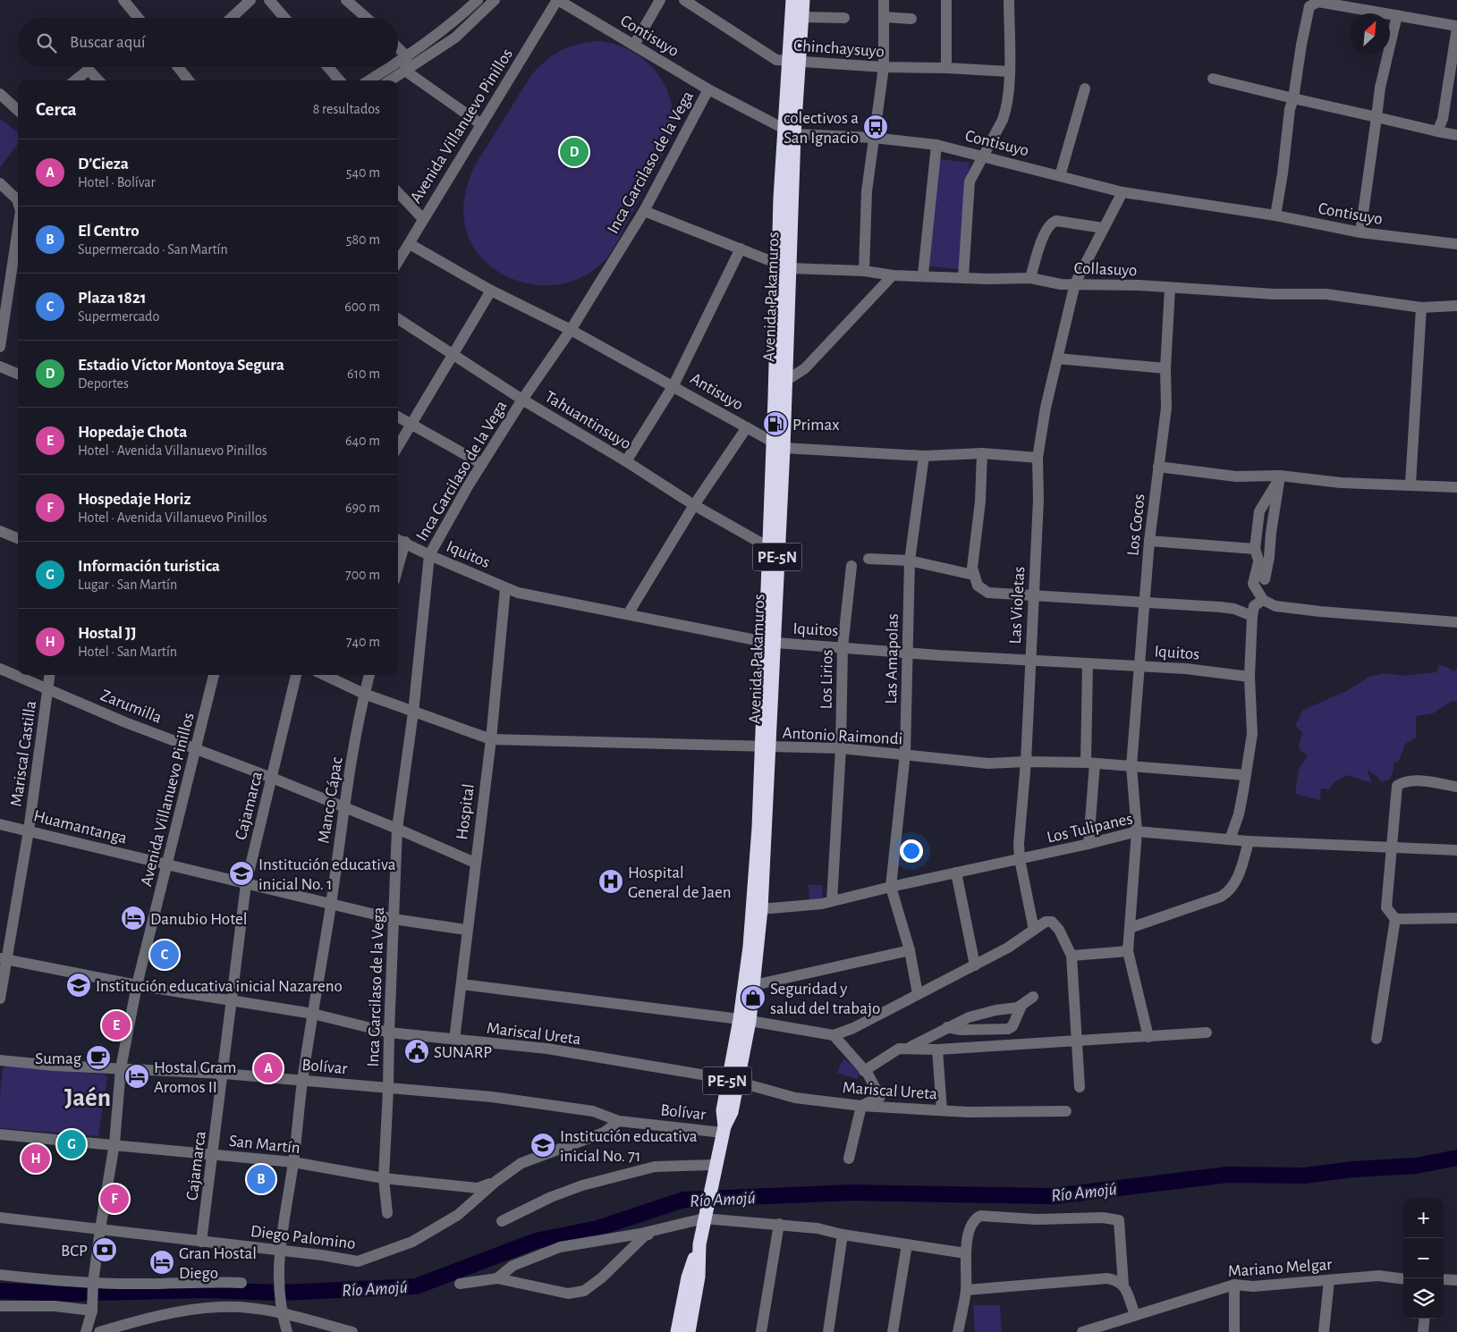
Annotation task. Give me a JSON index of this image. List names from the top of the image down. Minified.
{"streets":{"highway":["Avenida Pakamuros","PE-5N"],"street":["Contisuyo","Chinchaysuyo","Avenida Villanuevo Pinillos","Inca Garcilaso de la Vega","Collasuyo","Antisuyo","Tahuantinsuyo","Los Cocos","Iquitos","Las Violetas","Las Amapolas","Los Lirios","Zarumilla","Antonio Raimondi","Mariscal Castilla","Manco Cápac","Cajamarca","Hospital","Huamantanga","Los Tulipanes","Mariscal Ureta","Bolívar","San Martín","Diego Palomino","Mariano Melgar"]},"crossings":[["Contisuyo","Avenida Villanuevo Pinillos"],["Contisuyo","Inca Garcilaso de la Vega"],["Contisuyo","Avenida Pakamuros"],["Contisuyo","Las Violetas"],["Chinchaysuyo","Avenida Pakamuros"],["Avenida Villanuevo Pinillos","Antisuyo"],["Avenida Villanuevo Pinillos","Zarumilla"],["Avenida Villanuevo Pinillos","Huamantanga"],["Avenida Villanuevo Pinillos","Mariscal Ureta"],["Avenida Villanuevo Pinillos","Bolívar"],["Avenida Villanuevo Pinillos","San Martín"],["Avenida Villanuevo Pinillos","Diego Palomino"],["Inca Garcilaso de la Vega","Antisuyo"],["Inca Garcilaso de la Vega","Tahuantinsuyo"],["Inca Garcilaso de la Vega","Iquitos"],["Inca Garcilaso de la Vega","Zarumilla"],["Inca Garcilaso de la Vega","Antonio Raimondi"],["Inca Garcilaso de la Vega","Huamantanga"],["Inca Garcilaso de la Vega","Mariscal Ureta"],["Inca Garcilaso de la Vega","Bolívar"],["Inca Garcilaso de la Vega","San Martín"],["Collasuyo","Avenida Pakamuros"],["Collasuyo","Los Cocos"],["Collasuyo","Las Violetas"],["Avenida Pakamuros","Antisuyo"],["Avenida Pakamuros","Tahuantinsuyo"],["Avenida Pakamuros","Iquitos"],["Avenida Pakamuros","PE-5N"],["Avenida Pakamuros","Antonio Raimondi"],["Avenida Pakamuros","Los Tulipanes"],["Avenida Pakamuros","Mariscal Ureta"],["Avenida Pakamuros","Bolívar"],["Antisuyo","Las Violetas"],["Antisuyo","Las Amapolas"],["Los Cocos","Iquitos"],["Los Cocos","Antonio Raimondi"],["Los Cocos","Los Tulipanes"],["Iquitos","Las Violetas"],["Iquitos","Las Amapolas"],["Iquitos","Los Lirios"],["Iquitos","Hospital"],["Las Violetas","Antonio Raimondi"],["Las Violetas","Los Tulipanes"],["Las Amapolas","Antonio Raimondi"],["Las Amapolas","Los Tulipanes"],["Los Lirios","Antonio Raimondi"],["Los Lirios","Los Tulipanes"],["Zarumilla","Mariscal Castilla"],["Zarumilla","Manco Cápac"],["Zarumilla","Cajamarca"],["Zarumilla","Hospital"],["Antonio Raimondi","Manco Cápac"],["Antonio Raimondi","Hospital"],["Mariscal Castilla","Huamantanga"],["Mariscal Castilla","Mariscal Ureta"],["Manco Cápac","Huamantanga"],["Manco Cápac","Mariscal Ureta"],["Manco Cápac","Bolívar"],["Manco Cápac","San Martín"],["Manco Cápac","Diego Palomino"],["Cajamarca","Huamantanga"],["Cajamarca","Mariscal Ureta"],["Cajamarca","Bolívar"],["Cajamarca","San Martín"],["Cajamarca","Diego Palomino"],["Hospital","Huamantanga"],["Hospital","Mariscal Ureta"],["Bolívar","Diego Palomino"],["San Martín","Diego Palomino"]],"districts":["Jaén"],"water":["Río Amojú"],"places":{"bus stop":["colectivos a San Ignacio"],"fuel station":["Primax"],"school or university":["Institución educativa inicial No. 1","Institución educativa inicial Nazareno","Institución educativa inicial No. 71"],"hospital":["Hospital General de Jaen"],"hotel":["Danubio Hotel","Hostal Gram Aromos II","Gran Hostal Diego"],"shop":["Seguridad y salud del trabajo"],"public building":["SUNARP"],"cafe":["Sumag"],"bank":["BCP"]},"north":"top right","page":{"search":"Buscar aquí","heading":["Cerca","8 resultados"],"pins":["D","C","E","A","G","H","B","F"],"list":[{"mark":"A","name":"D’Cieza","note":"Hotel · Bolívar","value":"540 m"},{"mark":"B","name":"El Centro","note":"Supermercado · San Martín","value":"580 m"},{"mark":"C","name":"Plaza 1821","note":"Supermercado","value":"600 m"},{"mark":"D","name":"Estadio Víctor Montoya Segura","note":"Deportes","value":"610 m"},{"mark":"E","name":"Hopedaje Chota","note":"Hotel · Avenida Villanuevo Pinillos","value":"640 m"},{"mark":"F","name":"Hospedaje Horiz","note":"Hotel · Avenida Villanuevo Pinillos","value":"690 m"},{"mark":"G","name":"Información turistica","note":"Lugar · San Martín","value":"700 m"},{"mark":"H","name":"Hostal JJ","note":"Hotel · San Martín","value":"740 m"}],"map_buttons":["+","−"]}}
